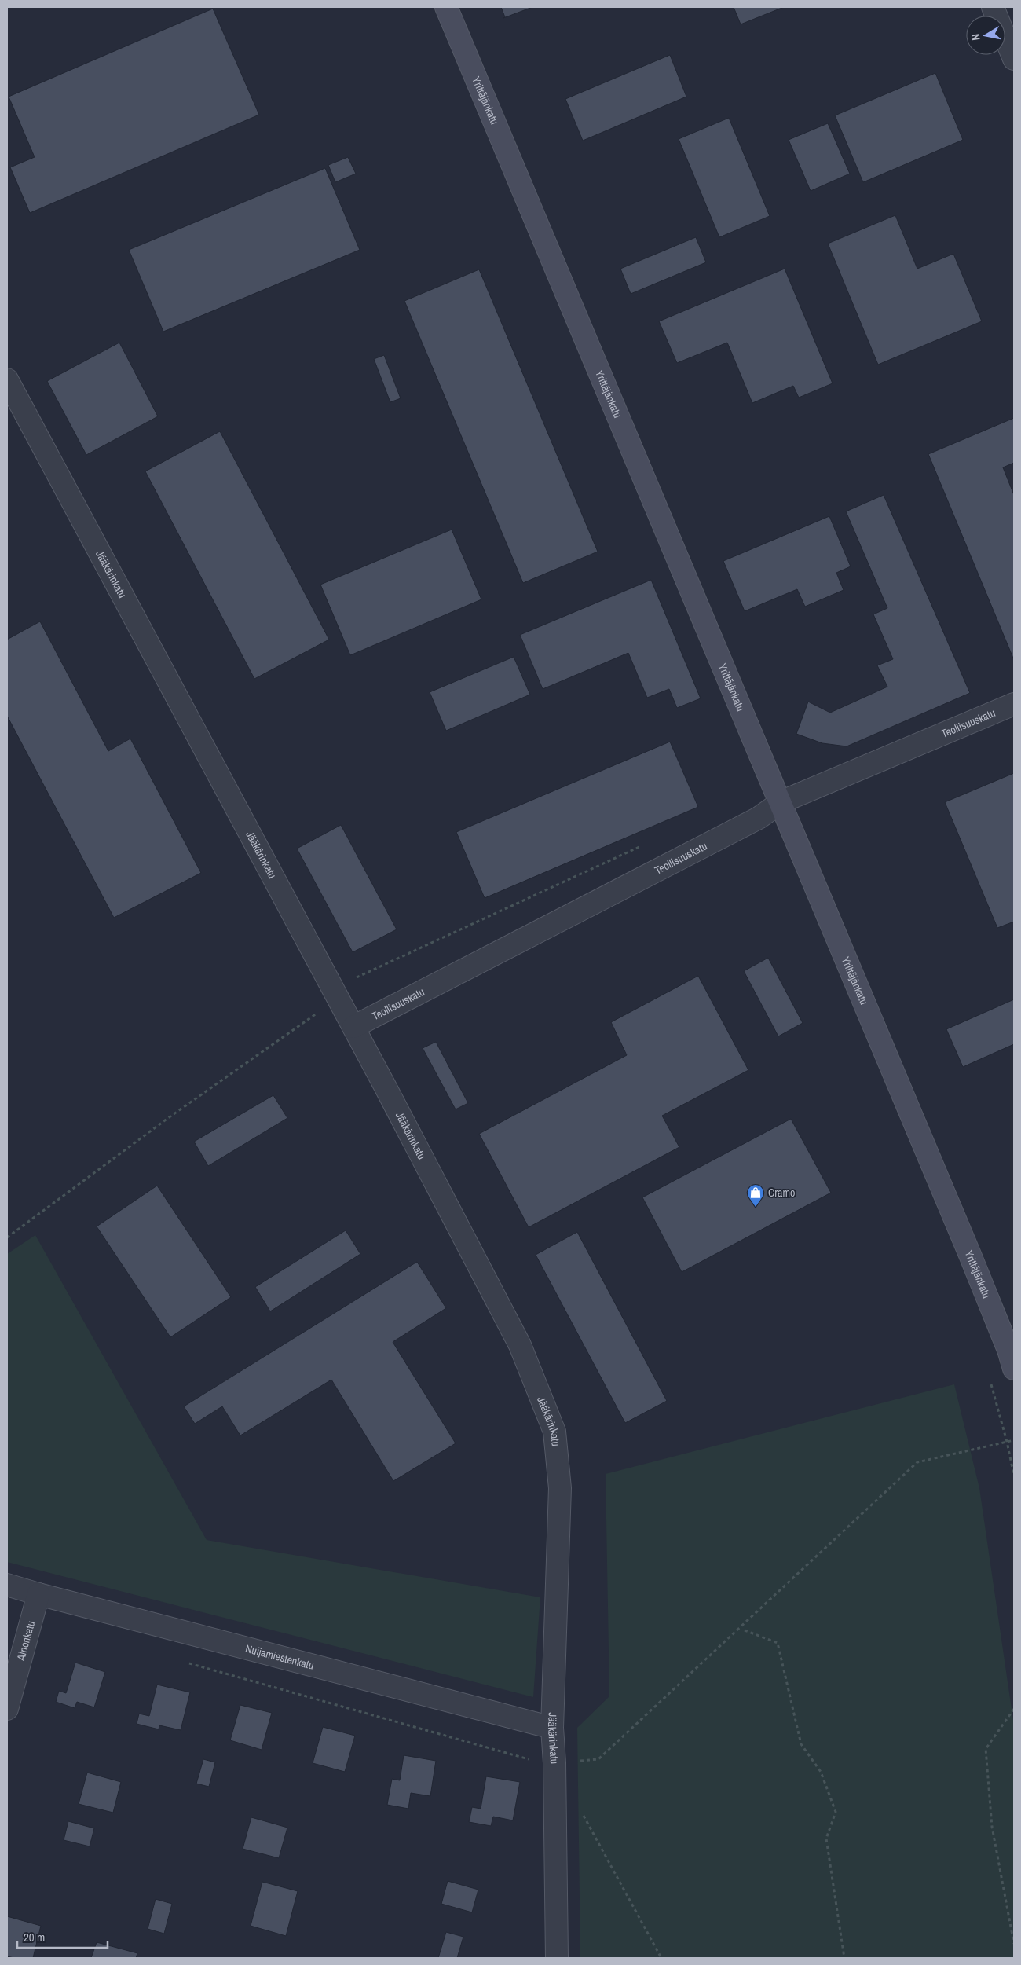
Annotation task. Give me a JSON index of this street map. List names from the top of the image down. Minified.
{"streets":{"street":["Yrittäjänkatu","Jääkärinkatu","Teollisuuskatu","Ainonkatu","Nuijamiestenkatu"]},"crossings":[["Yrittäjänkatu","Teollisuuskatu"],["Jääkärinkatu","Teollisuuskatu"],["Jääkärinkatu","Nuijamiestenkatu"],["Ainonkatu","Nuijamiestenkatu"]],"places":{"shop":["Cramo"]},"scale_bar":"20 m","north":"left"}
